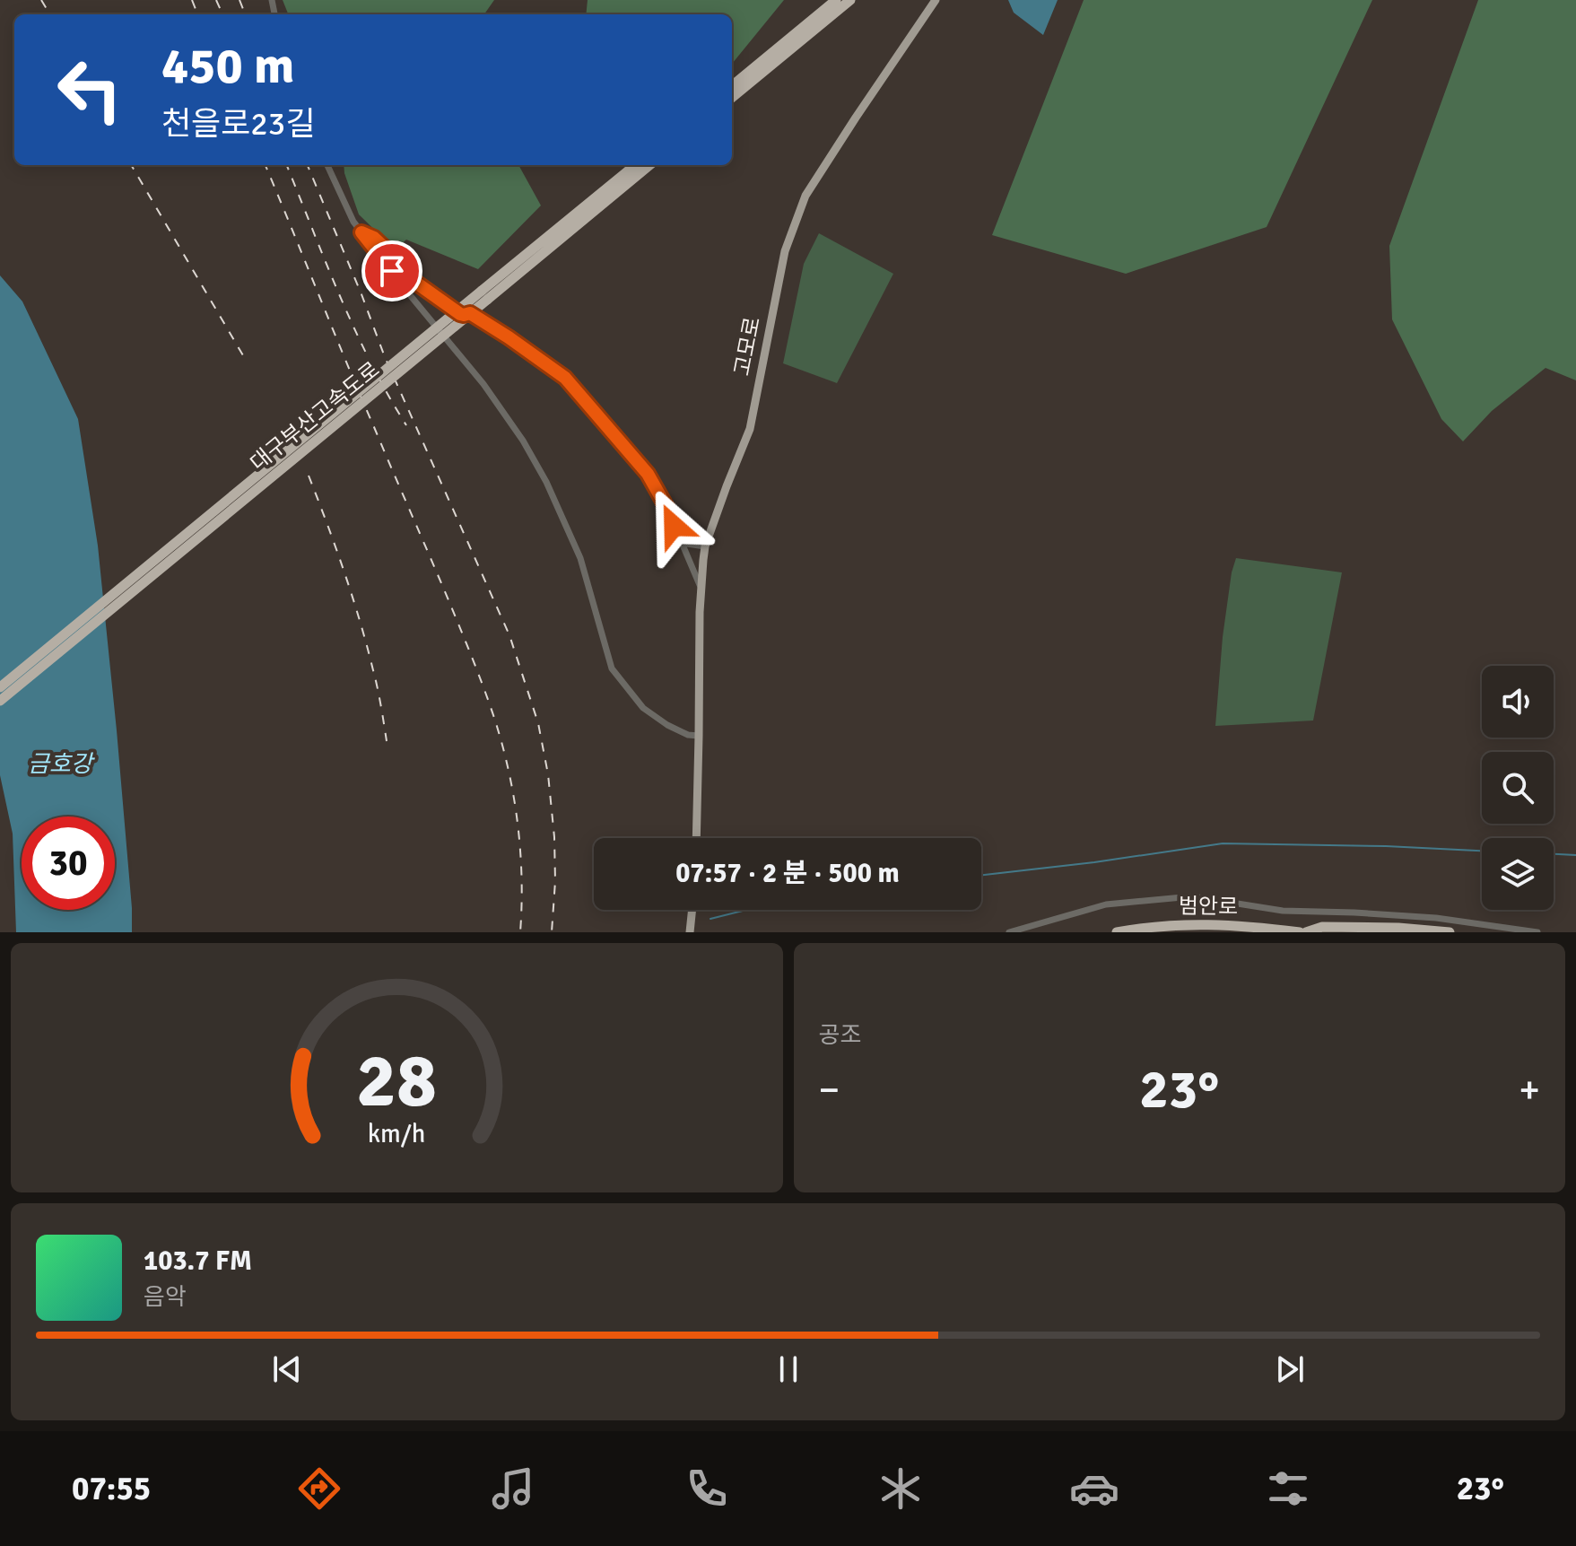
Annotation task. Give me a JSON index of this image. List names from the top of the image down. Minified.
{"streets":{"highway":["대구부산고속도로","범안로"],"main road":["고모로"]},"water":["금호강"],"page":{"turn":["450 m","천을로23길"],"limit":"30","trip":"07:57 · 2 분 · 500 m","tile":"공조","heat":["−","23°","+"],"song":["103.7 FM","음악"],"tabs":["07:55","23°"],"gauge":["28","km/h"]}}
